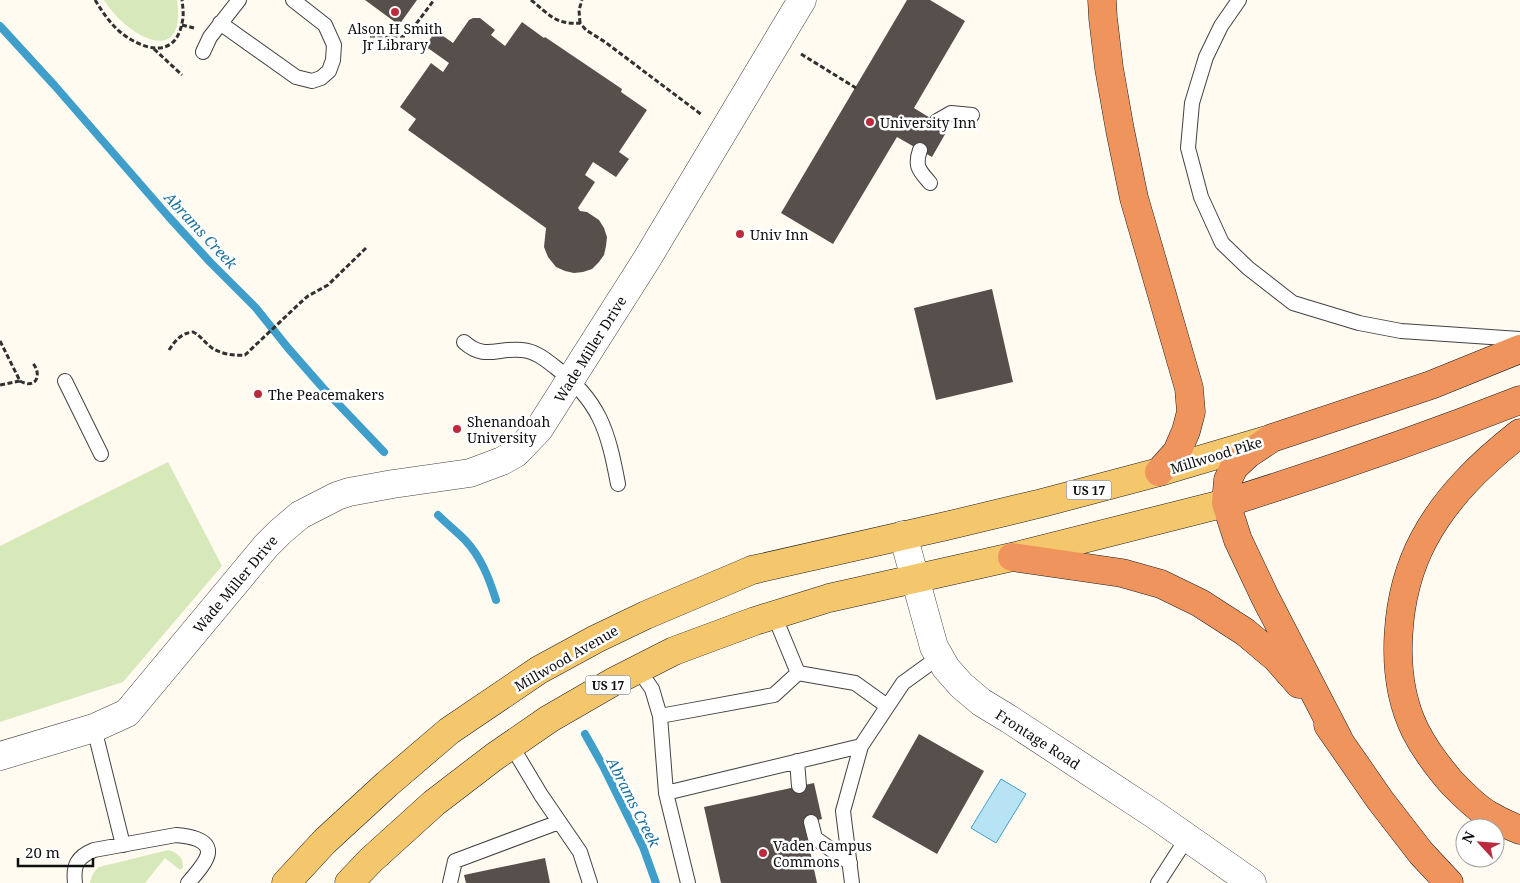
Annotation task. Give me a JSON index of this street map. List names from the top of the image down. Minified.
{"streets":{"highway":["Millwood Pike","US 17"],"main road":["Millwood Avenue"],"street":["Wade Miller Drive","Frontage Road"]},"crossings":[["Millwood Pike","Millwood Avenue"],["Millwood Pike","Frontage Road"],["US 17","Frontage Road"],["Millwood Avenue","Frontage Road"]],"water":["Abrams Creek"],"places":["Alson H Smith Jr Library","University Inn","Univ Inn","The Peacemakers","Shenandoah University","Vaden Campus Commons"],"scale_bar":"20 m","north":"top left"}
